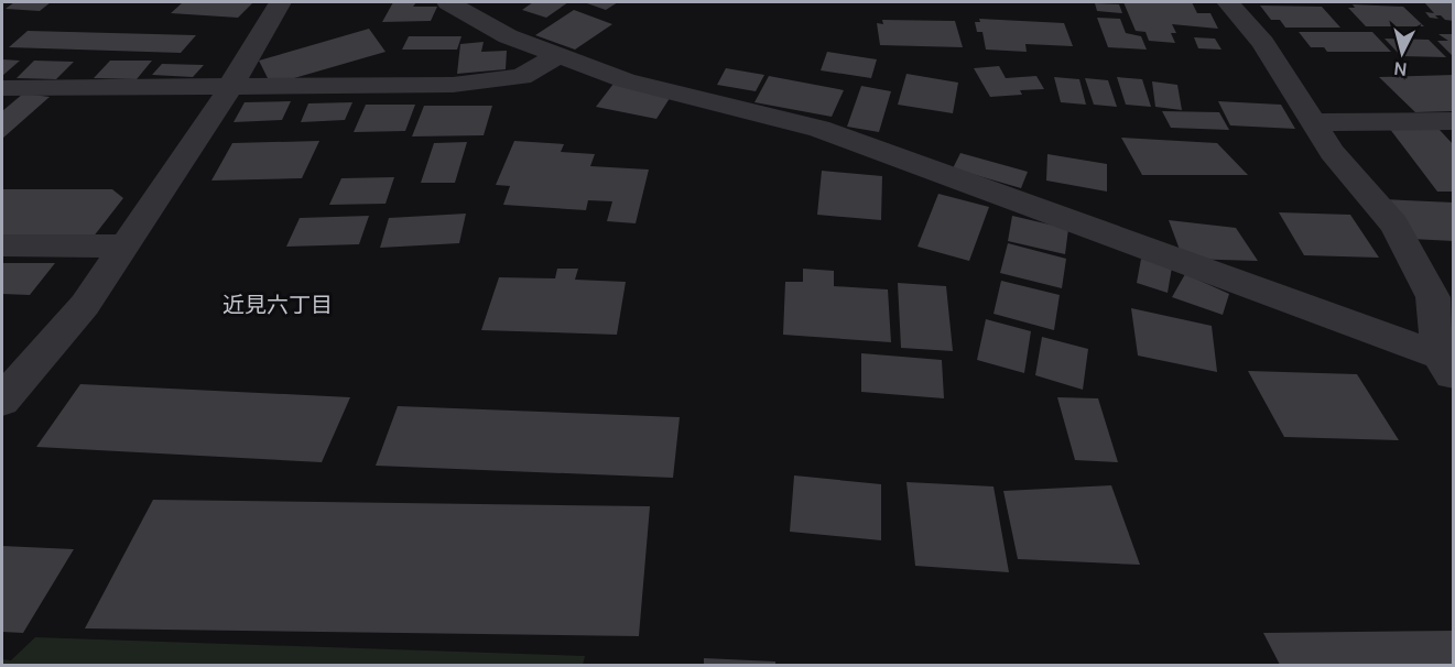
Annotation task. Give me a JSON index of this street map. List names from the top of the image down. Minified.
{"districts":["近見六丁目"],"north":"bottom"}
